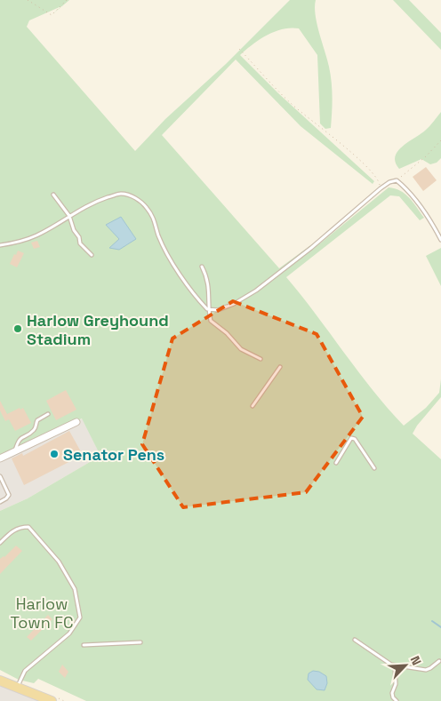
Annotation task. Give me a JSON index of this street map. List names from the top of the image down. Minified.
{"parks":["Harlow Town FC"],"places":["Harlow Greyhound Stadium","Senator Pens"],"north":"top right"}
